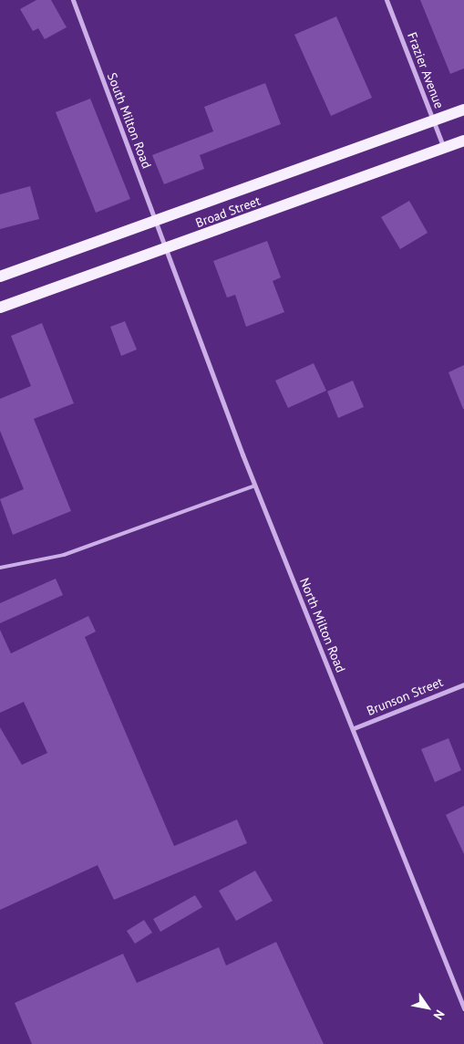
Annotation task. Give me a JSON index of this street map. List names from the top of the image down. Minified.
{"streets":{"main road":["Broad Street"],"street":["Frazier Avenue","South Milton Road","North Milton Road","Brunson Street"]},"crossings":[["Frazier Avenue","Broad Street"],["South Milton Road","Broad Street"],["South Milton Road","North Milton Road"],["Broad Street","North Milton Road"],["North Milton Road","Brunson Street"]],"north":"bottom right"}
